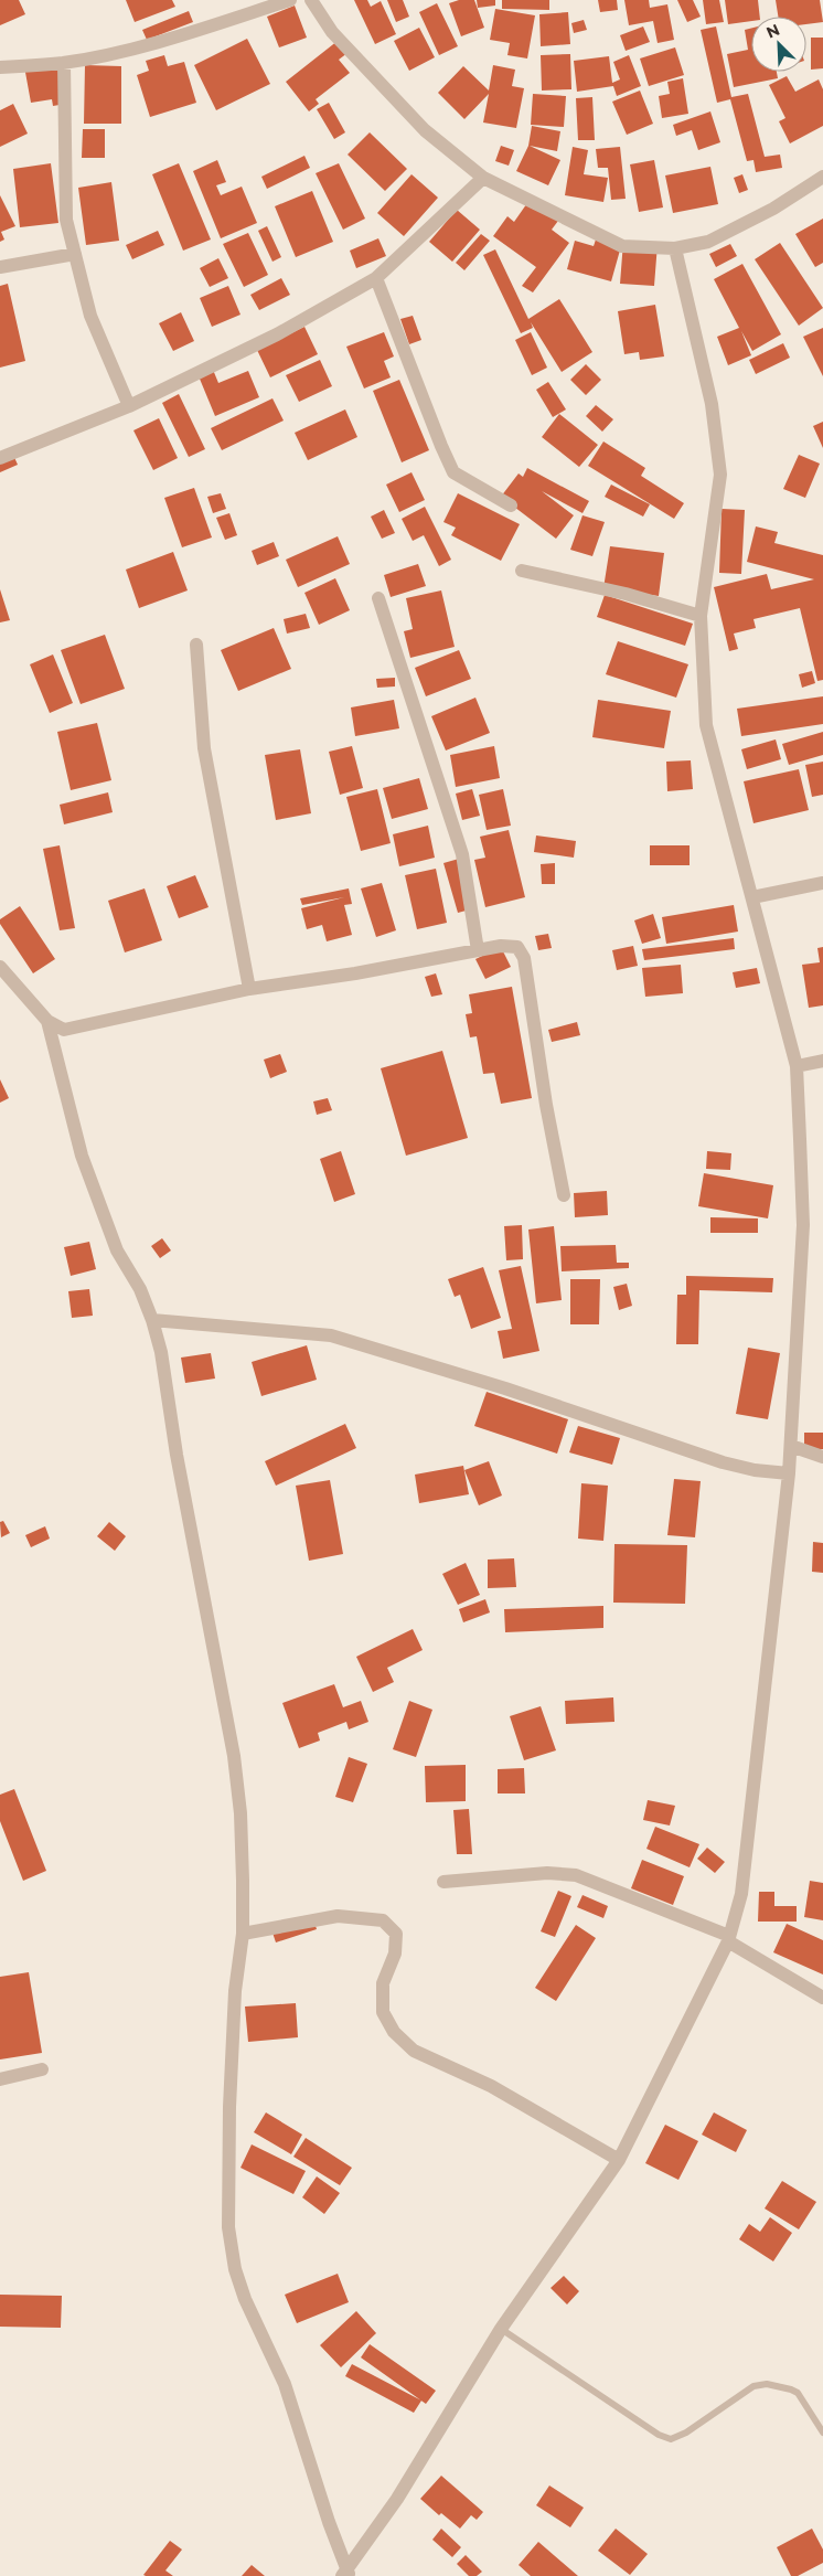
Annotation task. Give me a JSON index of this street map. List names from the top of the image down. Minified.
{"north":"top left"}
